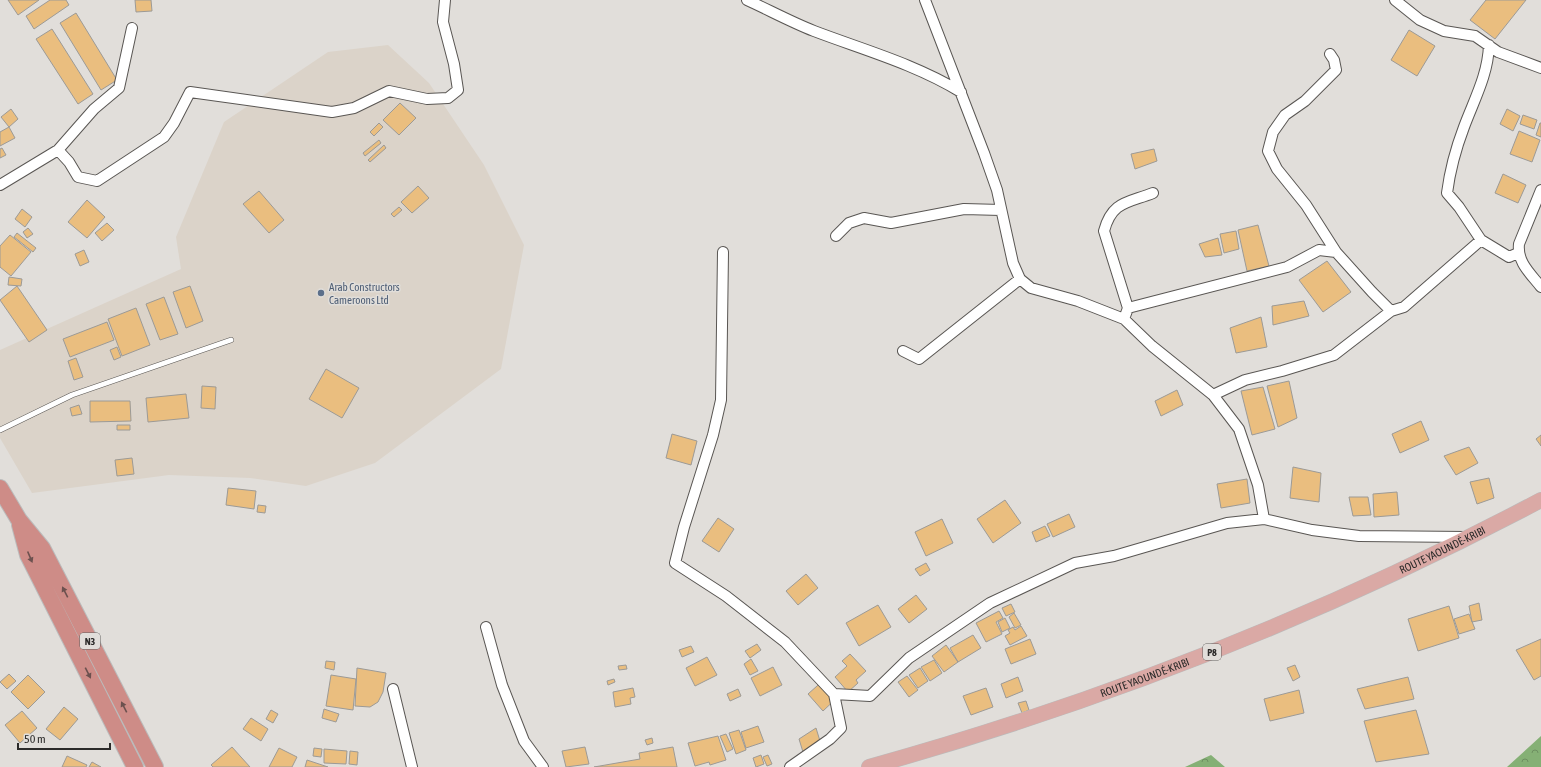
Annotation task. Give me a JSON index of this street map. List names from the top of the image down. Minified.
{"streets":{"highway":["N3"],"main road":["ROUTE YAOUNDÉ-KRIBI","P8"]},"places":["Arab Constructors Cameroons Ltd"],"scale_bar":"50 m"}
